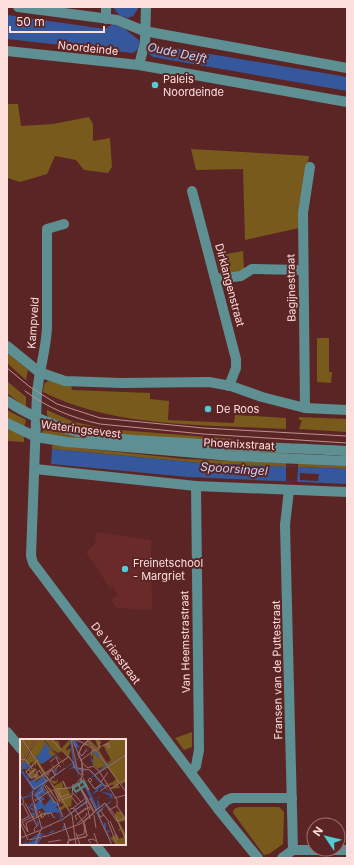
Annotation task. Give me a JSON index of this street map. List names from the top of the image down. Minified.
{"streets":{"street":["Noordeinde","Dirklangenstraat","Bagijnestraat","Kampveld","Wateringsevest","Phoenixstraat","Van Heemstrastraat","De Vriesstraat","Fransen van de Puttestraat"]},"crossings":[["Kampveld","Wateringsevest"],["Kampveld","De Vriesstraat"],["Wateringsevest","Phoenixstraat"],["Wateringsevest","De Vriesstraat"],["Van Heemstrastraat","De Vriesstraat"]],"water":["Oude Delft","Spoorsingel"],"places":["Paleis Noordeinde","De Roos","Freinetschool - Margriet"],"scale_bar":"50 m","north":"top left"}
